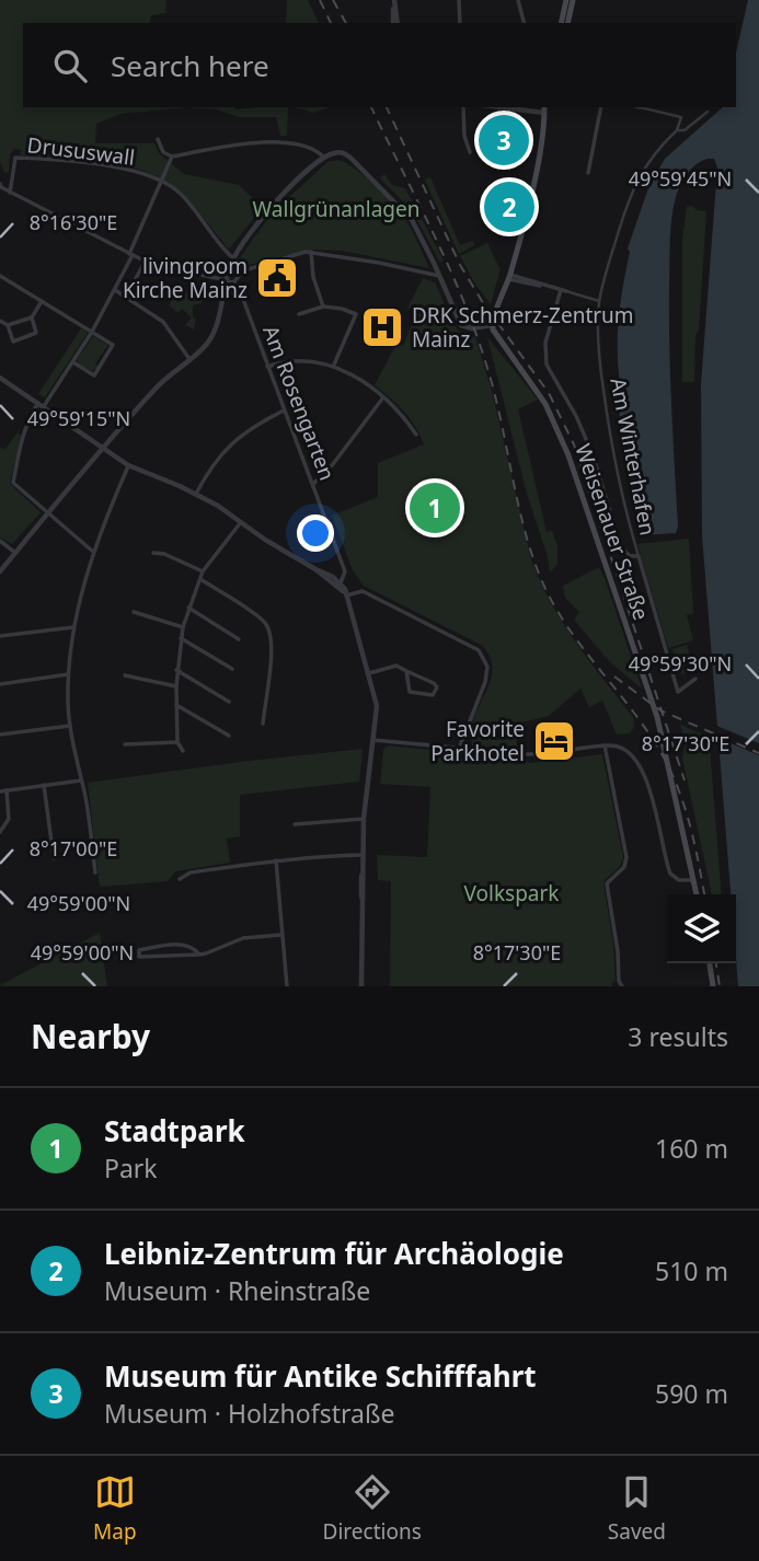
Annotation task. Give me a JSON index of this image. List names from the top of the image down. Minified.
{"streets":{"main road":["Weisenauer Straße"],"street":["Drususwall","Am Rosengarten","Am Winterhafen"]},"parks":["Wallgrünanlagen","Volkspark"],"places":{"public building":["livingroom Kirche Mainz"],"hospital":["DRK Schmerz-Zentrum Mainz"],"hotel":["Favorite Parkhotel"]},"page":{"search":"Search here","pins":["3","2","1"],"heading":["Nearby","3 results"],"list":[{"mark":"1","name":"Stadtpark","note":"Park","value":"160 m"},{"mark":"2","name":"Leibniz-Zentrum für Archäologie","note":"Museum · Rheinstraße","value":"510 m"},{"mark":"3","name":"Museum für Antike Schifffahrt","note":"Museum · Holzhofstraße","value":"590 m"}],"nav":["Map","Directions","Saved"]},"coordinates":["49°59'45\"N","8°16'30\"E","49°59'15\"N","49°59'30\"N","8°17'30\"E","8°17'00\"E","49°59'00\"N"]}
